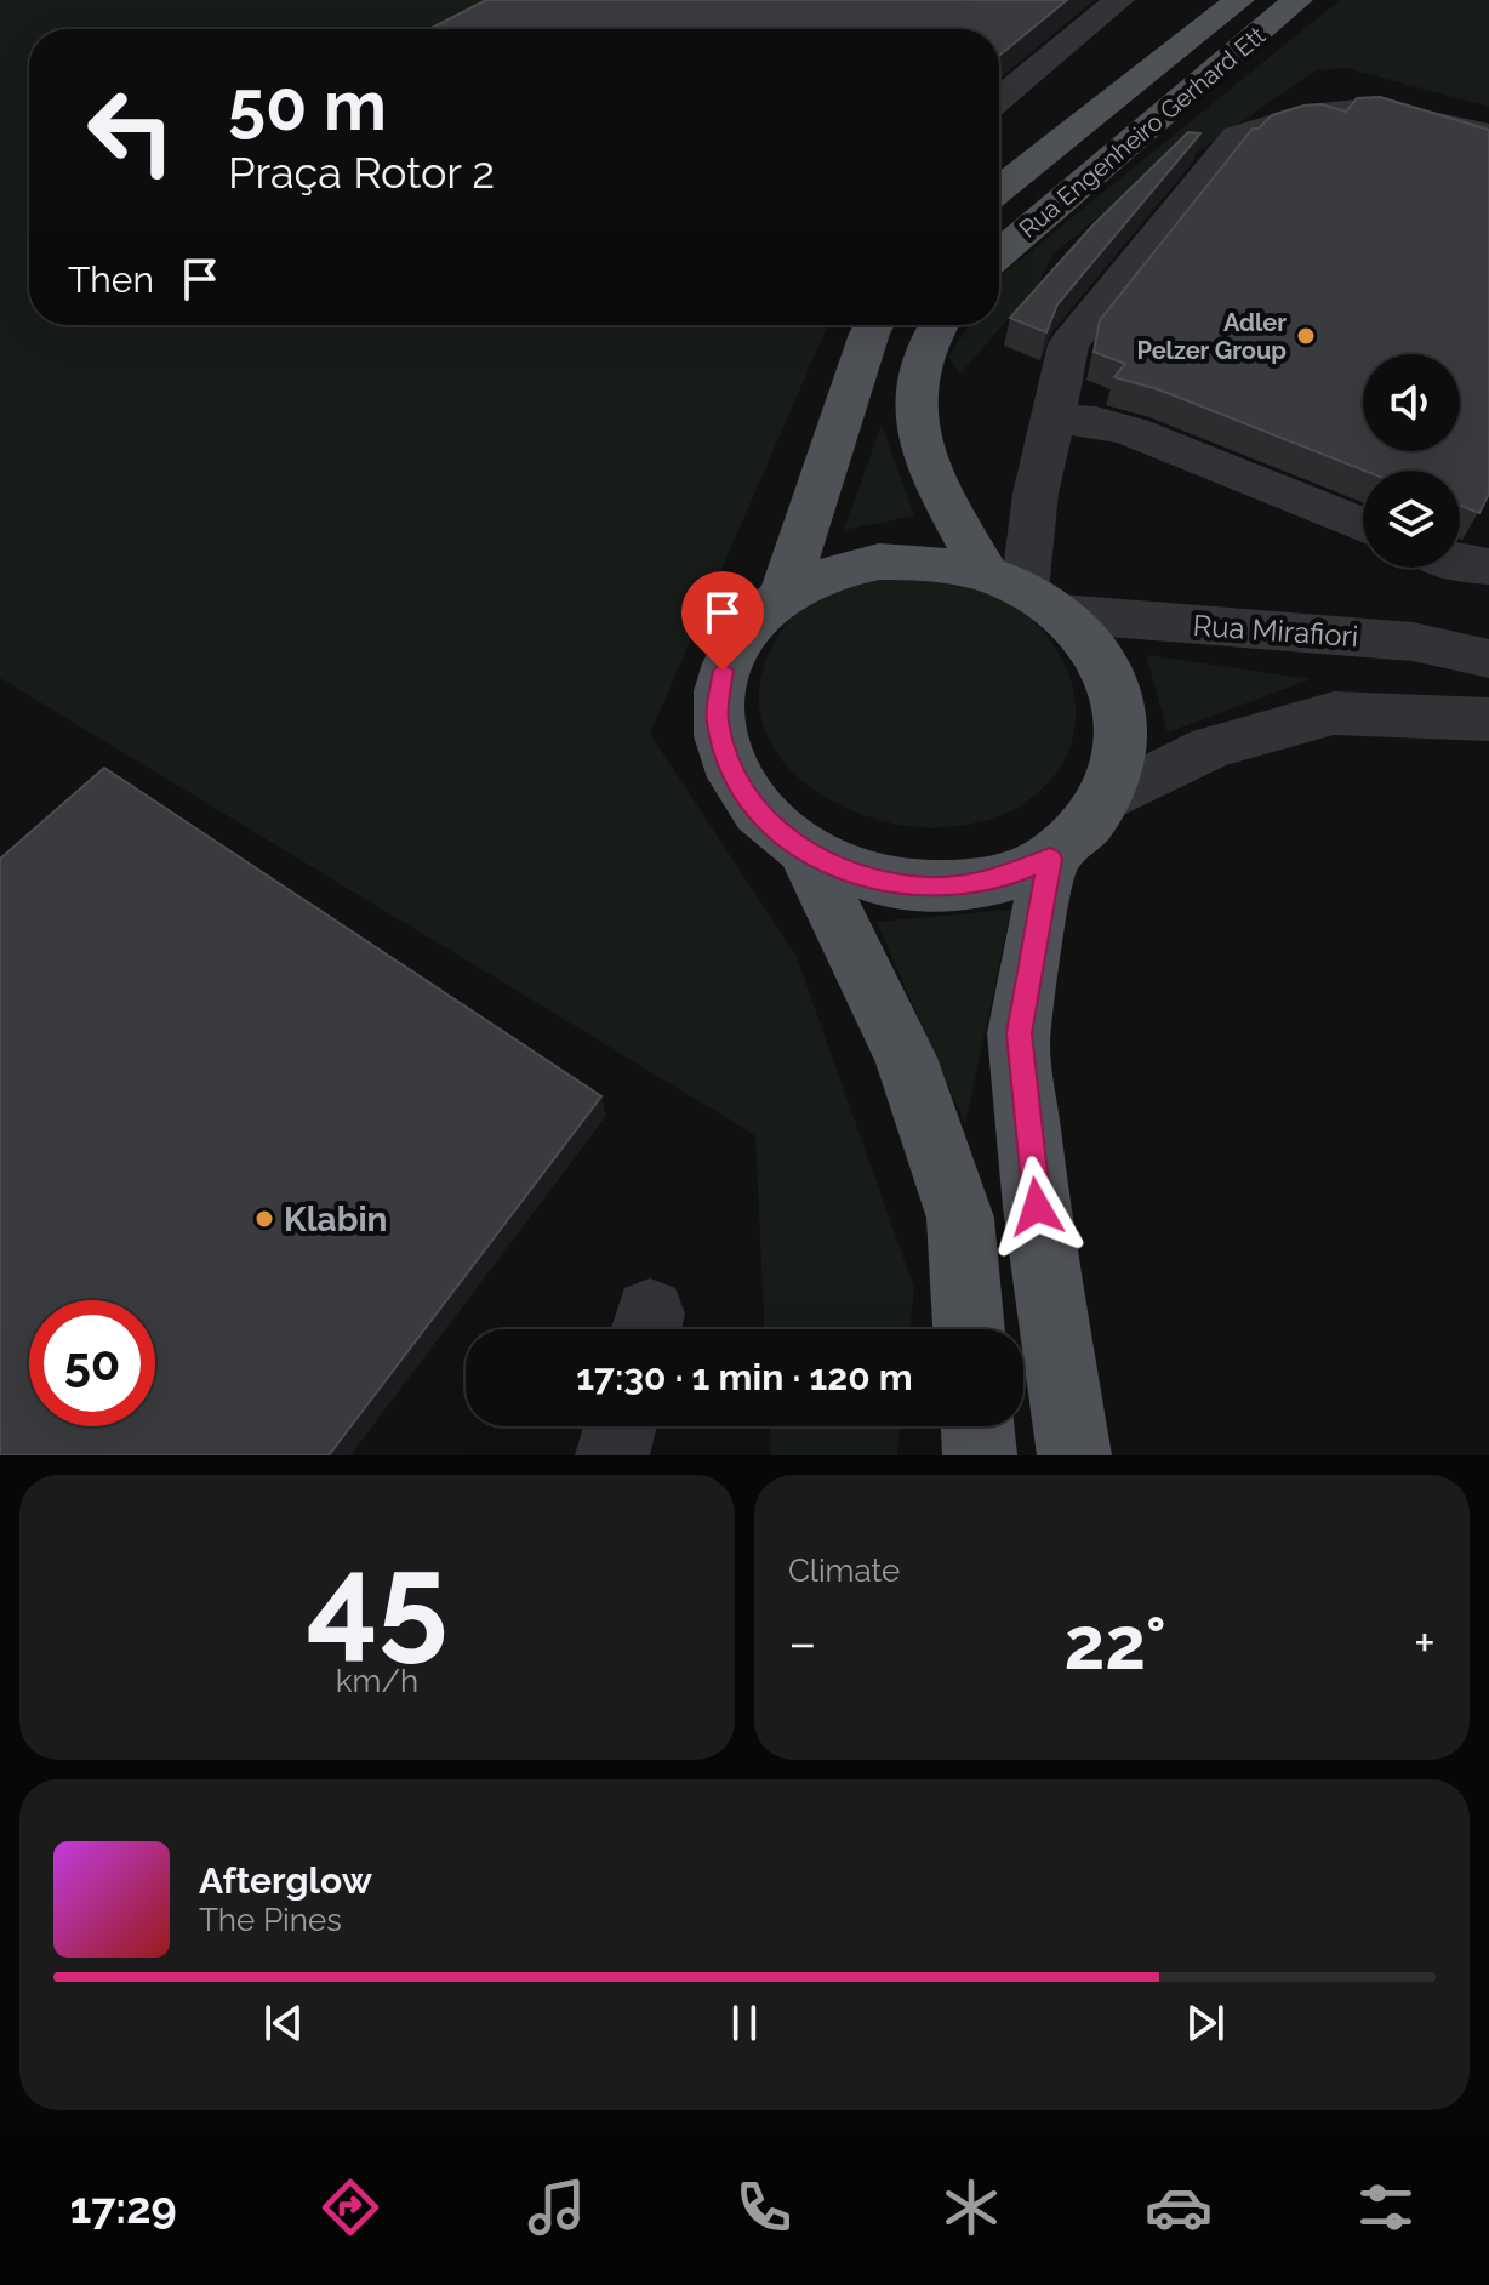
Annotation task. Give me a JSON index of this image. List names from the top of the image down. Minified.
{"streets":{"main road":["Rua Engenheiro Gerhard Ett"],"street":["Rua Mirafiori"]},"places":["Adler Pelzer Group","Klabin"],"page":{"turn":["50 m","Praça Rotor 2"],"then":"Then","limit":"50","trip":"17:30 · 1 min · 120 m","tile":[["45","km/h"],"Climate"],"heat":["−","22°","+"],"song":["Afterglow","The Pines"],"tabs":"17:29"}}
